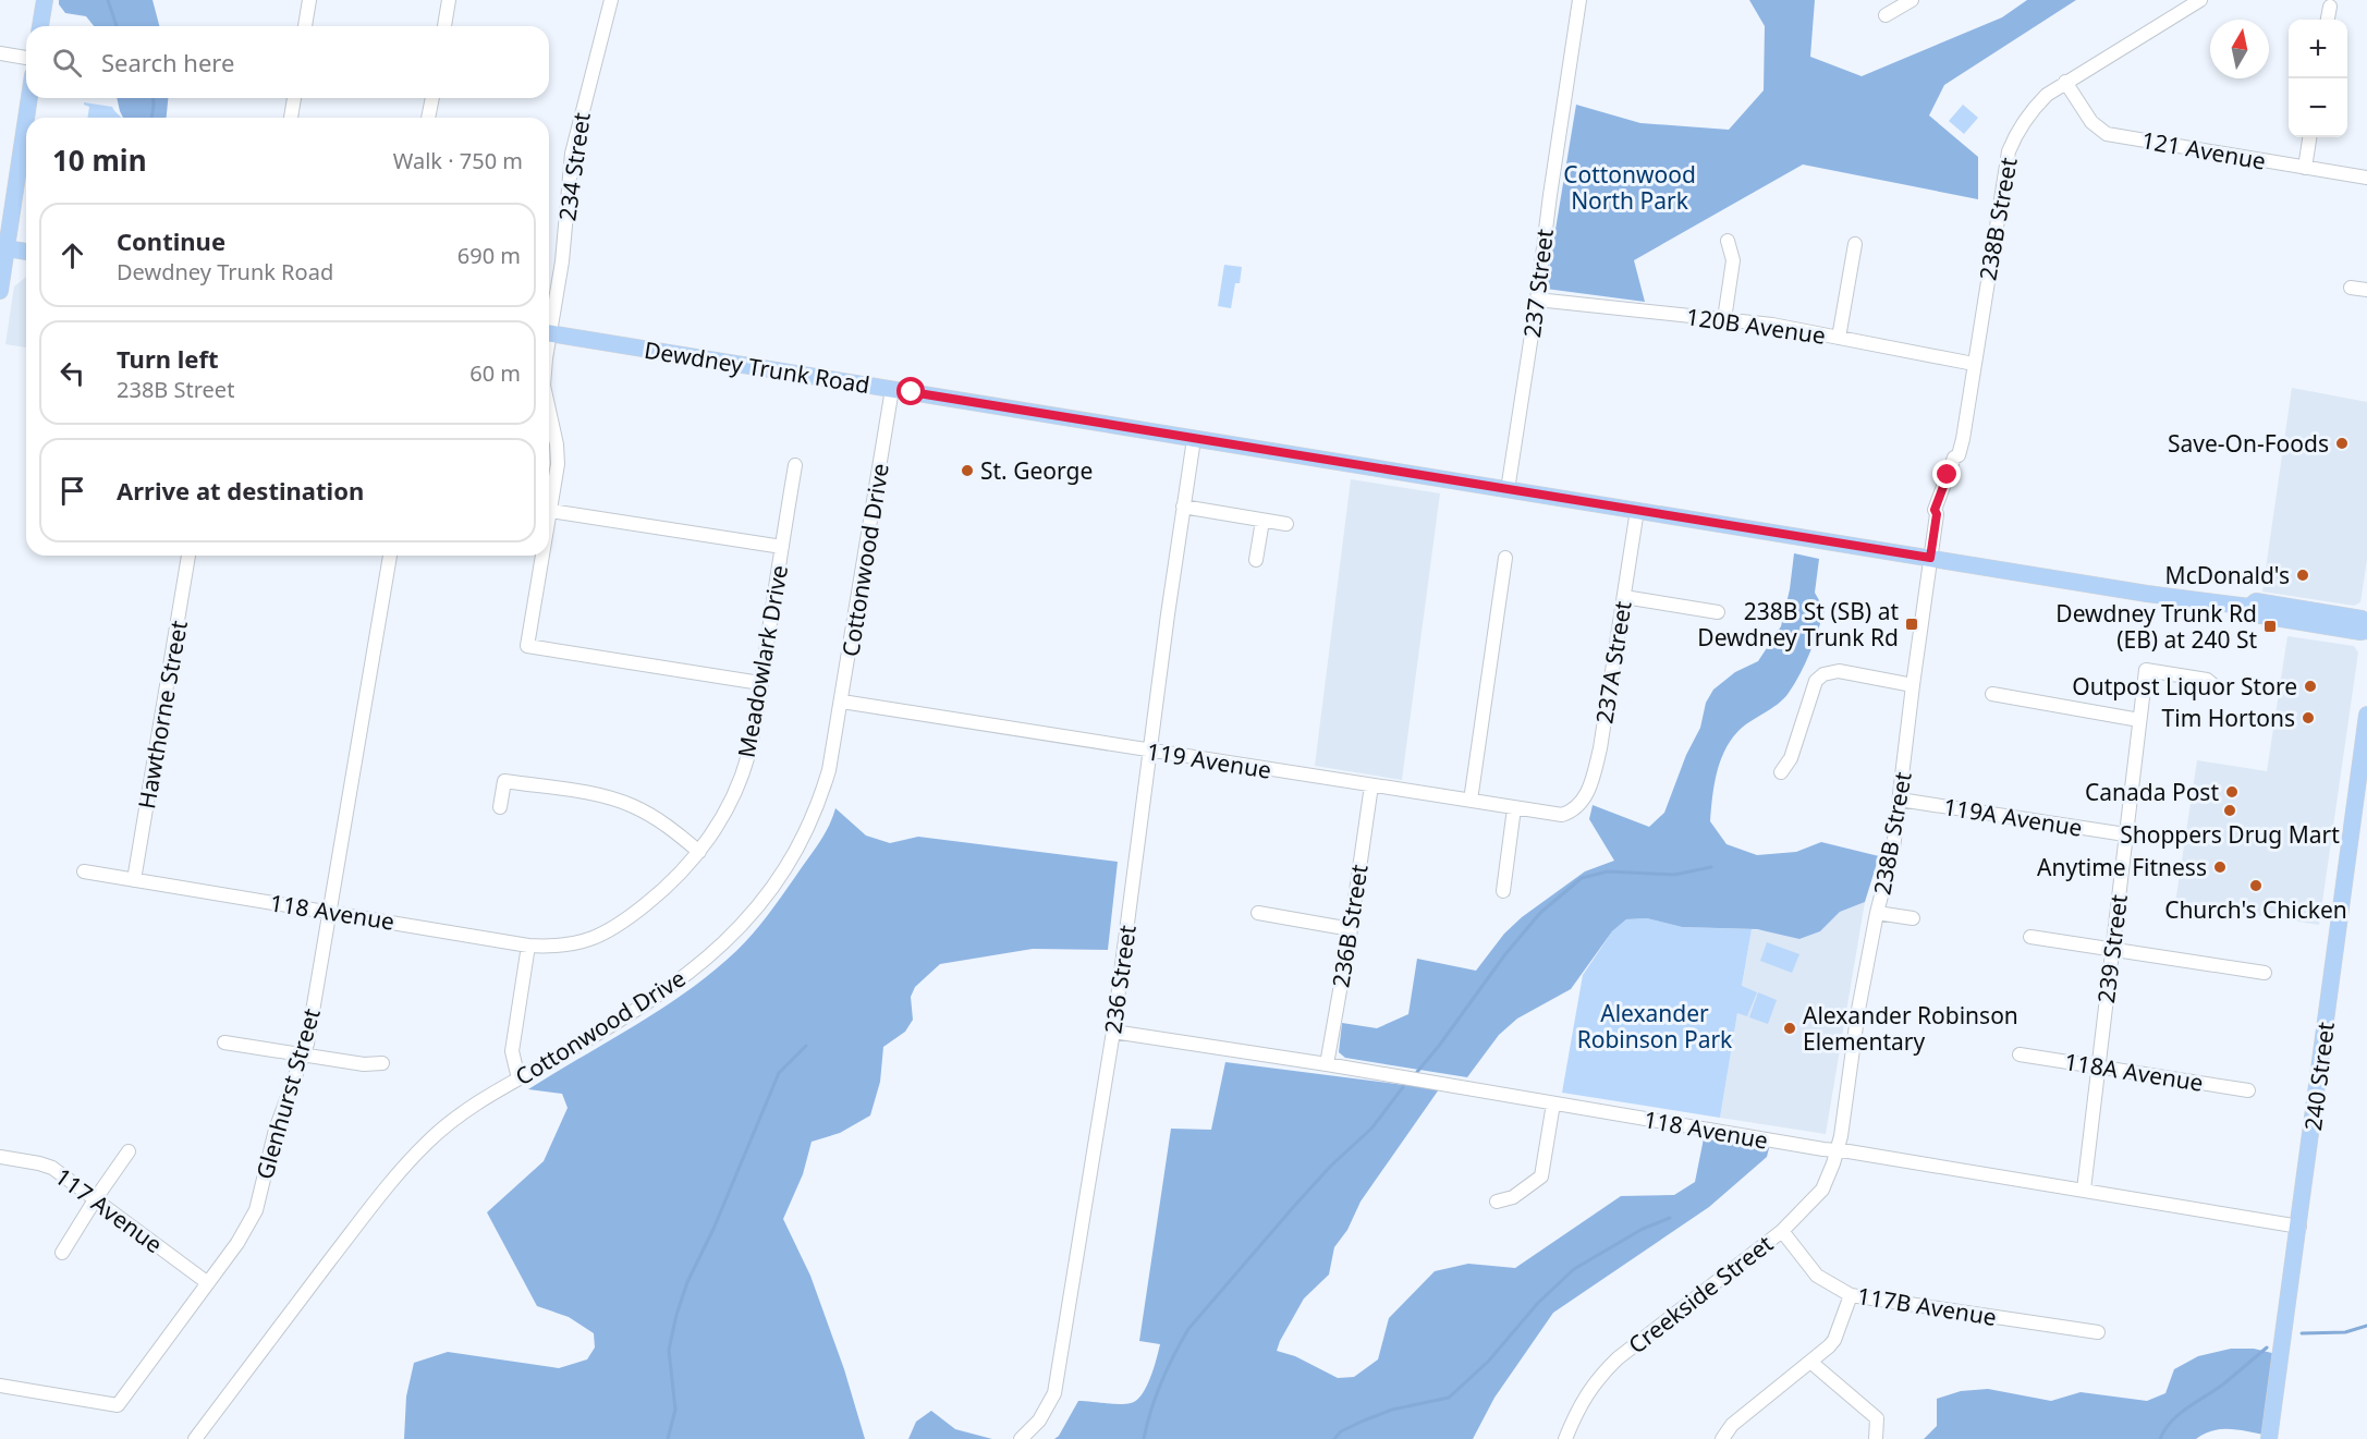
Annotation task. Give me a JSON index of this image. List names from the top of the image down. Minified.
{"streets":{"main road":["Dewdney Trunk Road","240 Street"],"street":["121 Avenue","234 Street","238B Street","237 Street","120B Avenue","Cottonwood Drive","Meadowlark Drive","237A Street","Hawthorne Street","119 Avenue","119A Avenue","118 Avenue","236B Street","239 Street","236 Street","118A Avenue","Glenhurst Street","117 Avenue","Creekside Street","117B Avenue"]},"crossings":[["121 Avenue","238B Street"],["234 Street","Meadowlark Drive"],["238B Street","120B Avenue"],["238B Street","Dewdney Trunk Road"],["238B Street","119A Avenue"],["238B Street","118 Avenue"],["238B Street","Creekside Street"],["237 Street","120B Avenue"],["237 Street","Dewdney Trunk Road"],["Dewdney Trunk Road","Cottonwood Drive"],["Dewdney Trunk Road","237A Street"],["Dewdney Trunk Road","236 Street"],["Cottonwood Drive","119 Avenue"],["Meadowlark Drive","118 Avenue"],["237A Street","119 Avenue"],["Hawthorne Street","118 Avenue"],["119 Avenue","236B Street"],["119 Avenue","236 Street"],["119A Avenue","239 Street"],["118 Avenue","236B Street"],["118 Avenue","239 Street"],["118 Avenue","236 Street"],["118 Avenue","240 Street"],["118 Avenue","Glenhurst Street"],["118 Avenue","Creekside Street"],["239 Street","118A Avenue"],["Glenhurst Street","117 Avenue"],["Creekside Street","117B Avenue"]],"parks":["Cottonwood North Park","Alexander Robinson Park"],"places":{"other":["Save-On-Foods","St. George","McDonald's","Outpost Liquor Store","Tim Hortons","Canada Post","Shoppers Drug Mart","Anytime Fitness","Church's Chicken","Alexander Robinson Elementary"],"transit":["238B St (SB) at Dewdney Trunk Rd","Dewdney Trunk Rd (EB) at 240 St"]},"north":"top","page":{"map_buttons":["+","−"],"search":"Search here","heading":["10 min","Walk · 750 m"],"list":[["Continue","Dewdney Trunk Road","690 m"],["Turn left","238B Street","60 m"],"Arrive at destination"]}}
